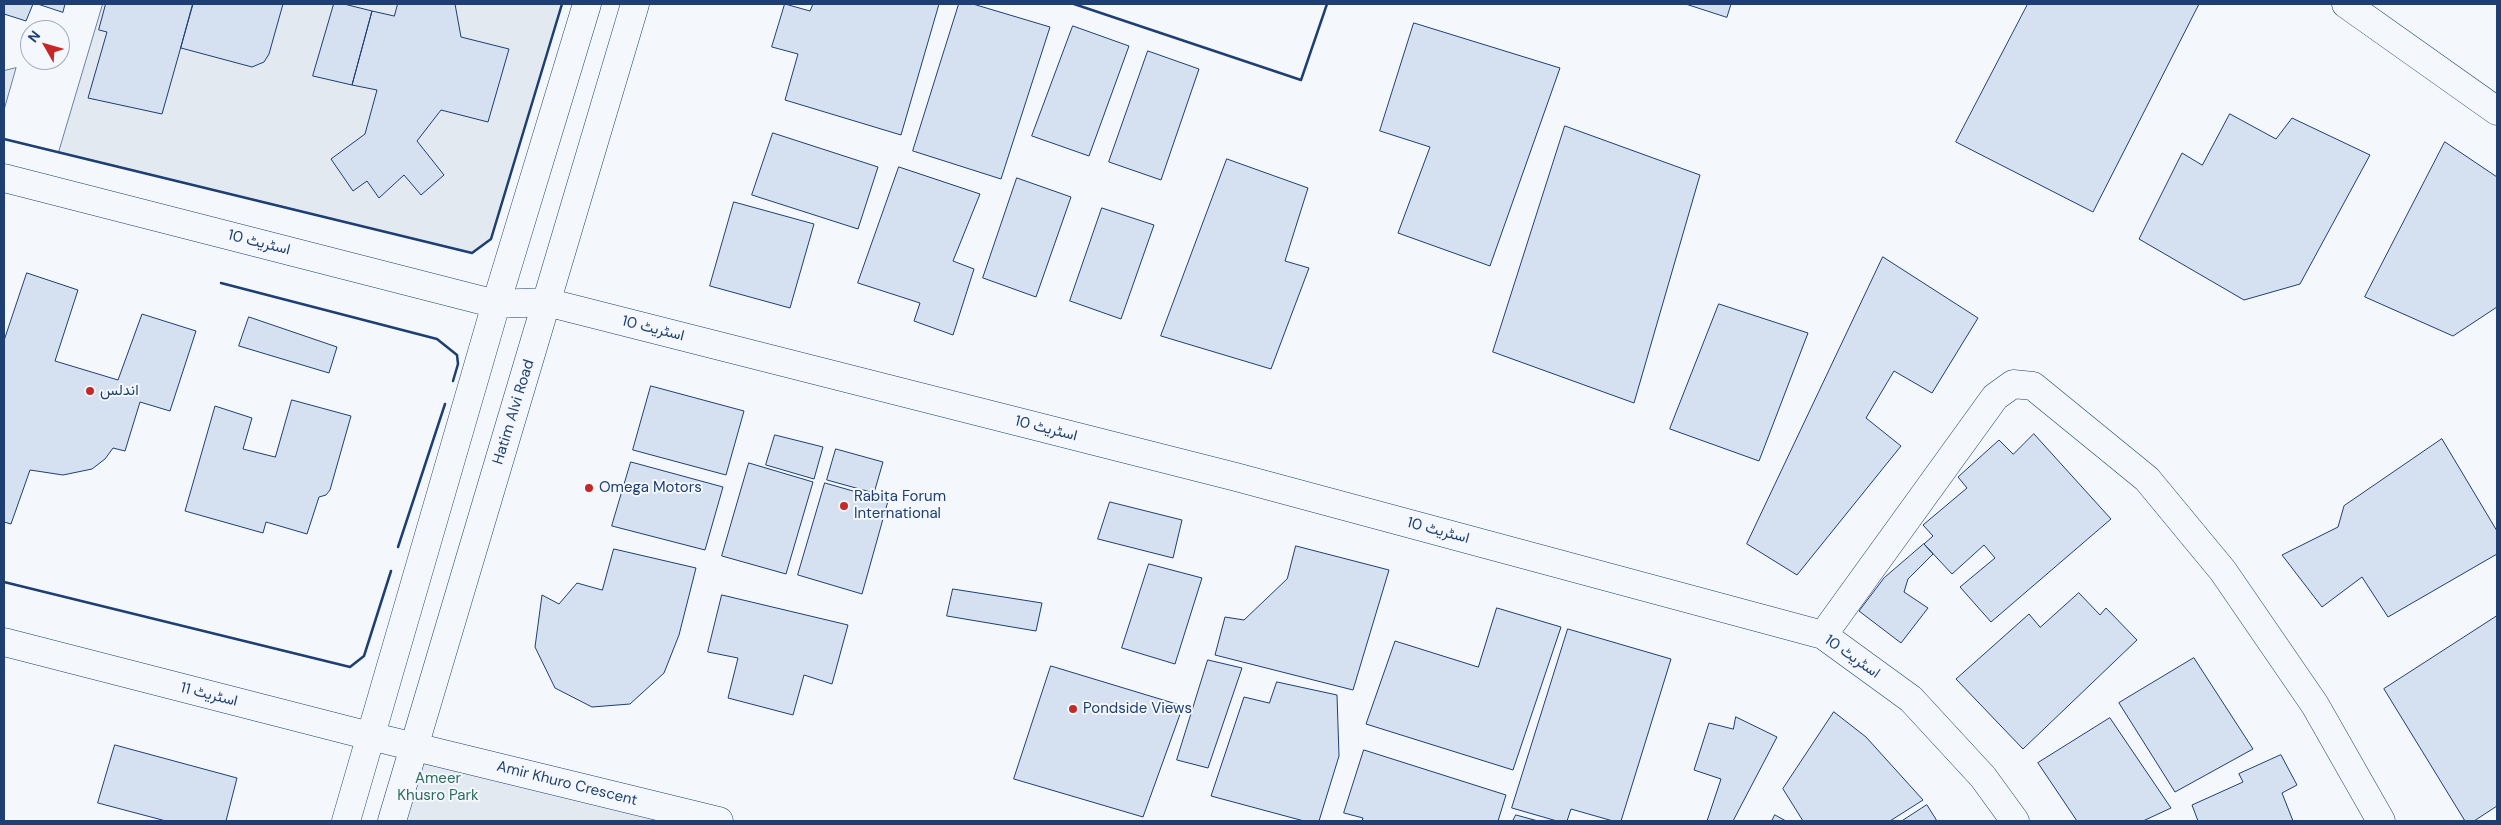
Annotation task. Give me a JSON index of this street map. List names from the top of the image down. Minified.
{"streets":{"street":["اسٹریٹ 10","Hatim Alvi Road","اسٹریٹ 11","Amir Khuro Crescent"]},"crossings":[["اسٹریٹ 10","Hatim Alvi Road"],["Hatim Alvi Road","اسٹریٹ 11"],["Hatim Alvi Road","Amir Khuro Crescent"],["اسٹریٹ 11","Amir Khuro Crescent"]],"parks":["Ameer Khusro Park"],"places":["اندلس","Omega Motors","Rabita Forum International","Pondside Views"],"north":"top left"}
